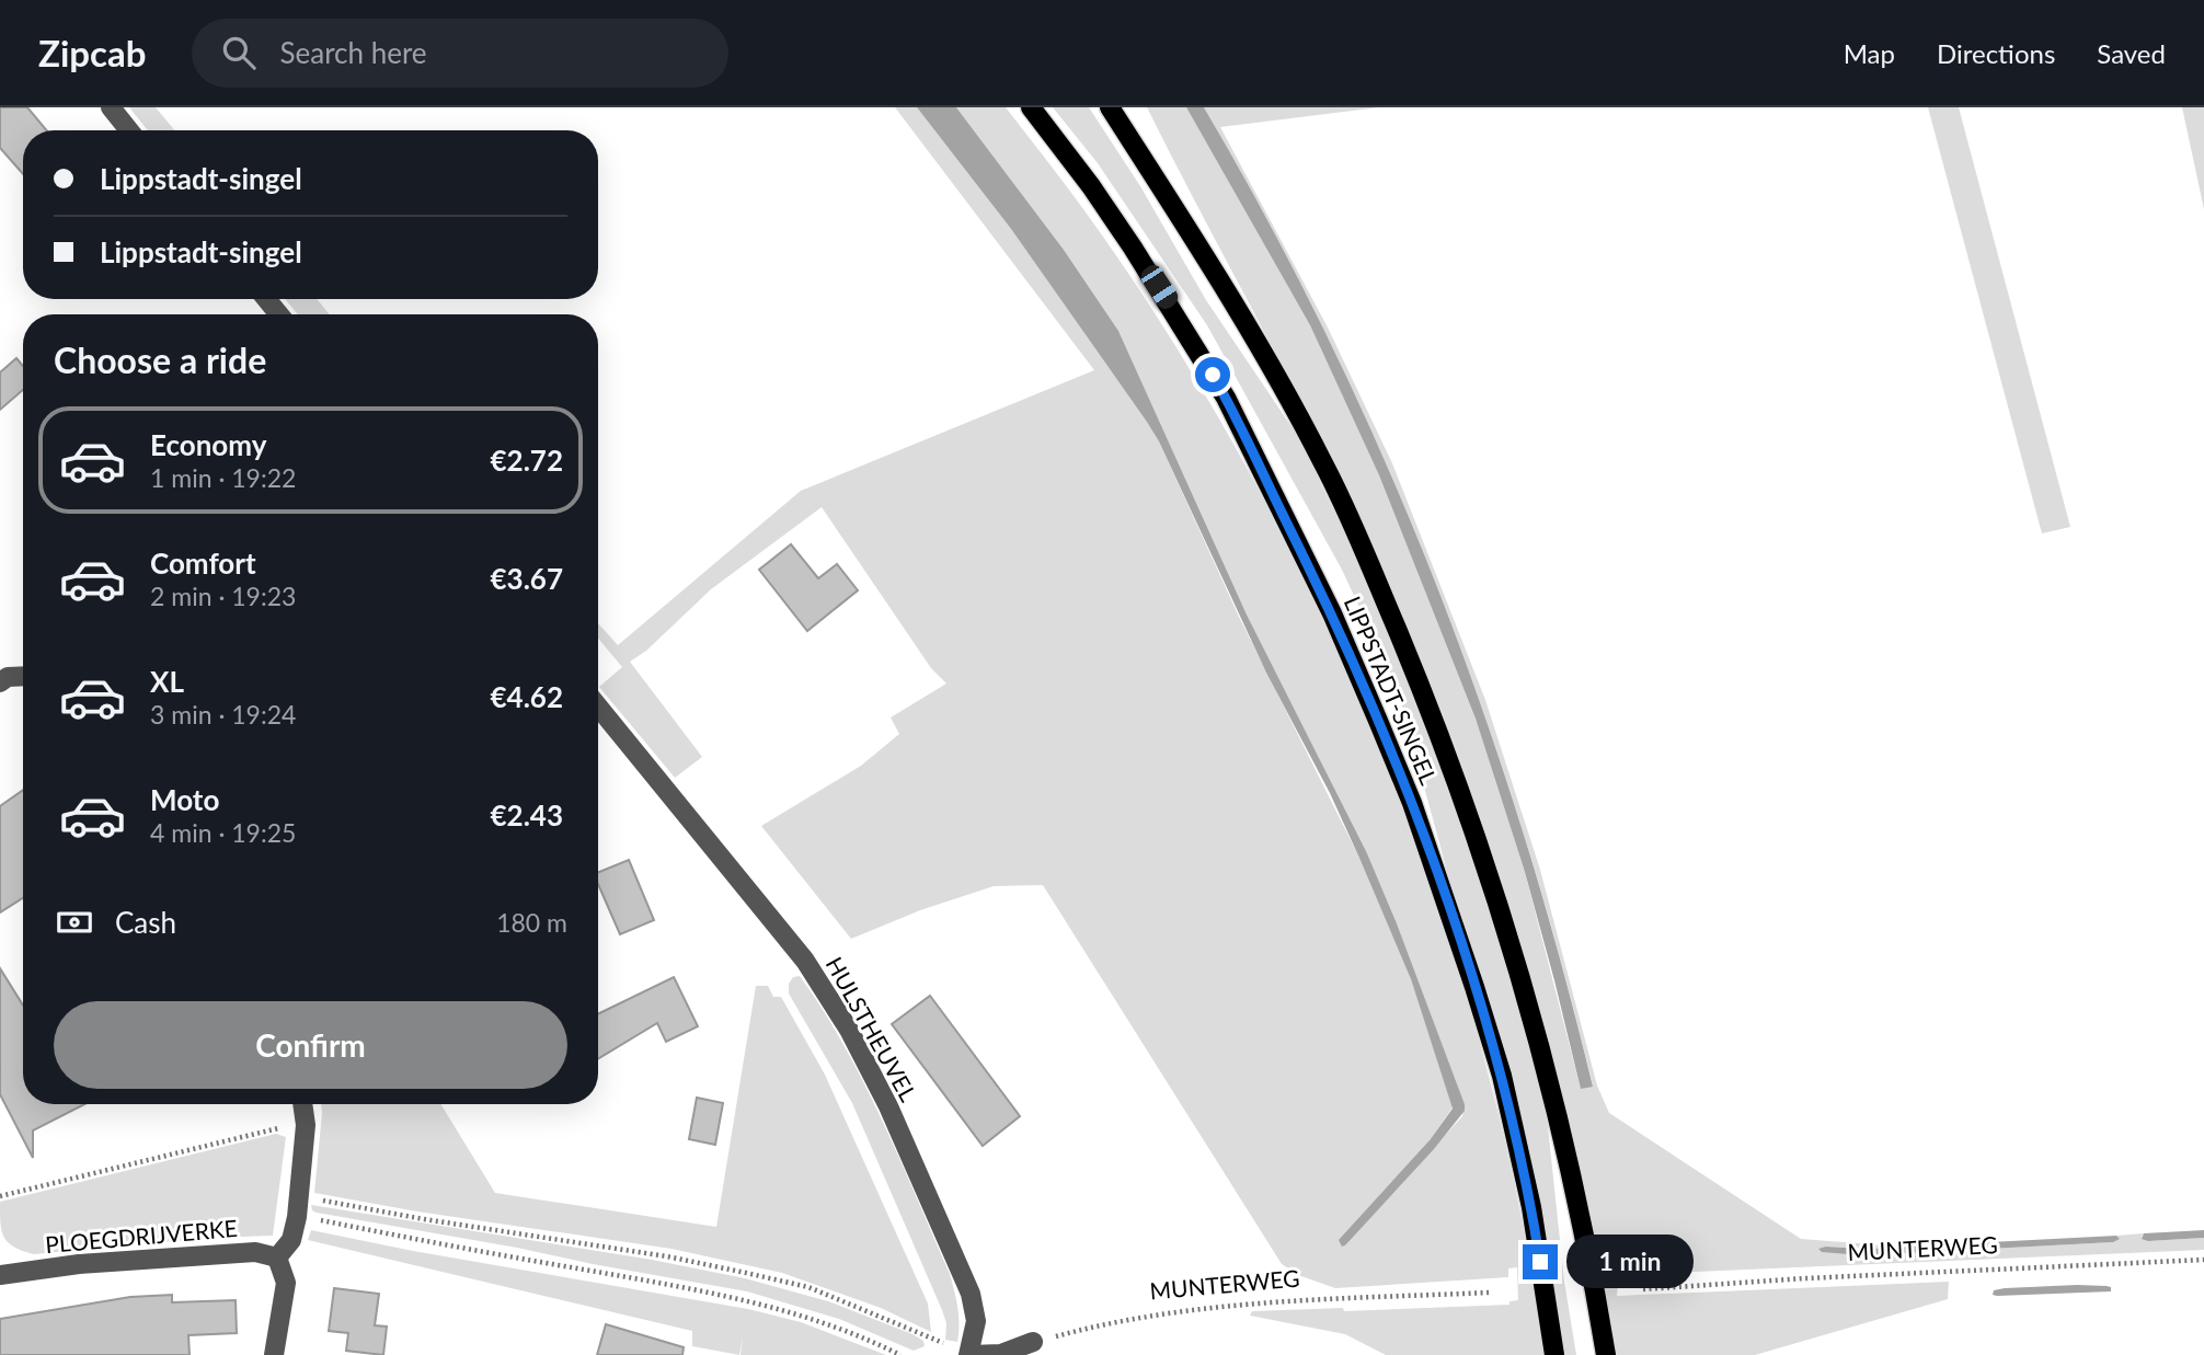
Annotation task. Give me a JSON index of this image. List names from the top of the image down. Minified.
{"streets":{"main road":["LIPPSTADT-SINGEL"],"street":["HULSTHEUVEL","PLOEGDRIJVERKE"],"path":["MUNTERWEG"]},"page":{"header":"Zipcab","search":"Search here","nav":["Map","Directions","Saved"],"banner":["Lippstadt-singel","Lippstadt-singel"],"heading":"Choose a ride","list":[{"name":"Economy","note":"1 min · 19:22","value":"€2.72"},{"name":"Comfort","note":"2 min · 19:23","value":"€3.67"},{"name":"XL","note":"3 min · 19:24","value":"€4.62"},{"name":"Moto","note":"4 min · 19:25","value":"€2.43"}],"pay":["Cash","180 m"],"buttons":"Confirm","bubble":"1 min"}}
